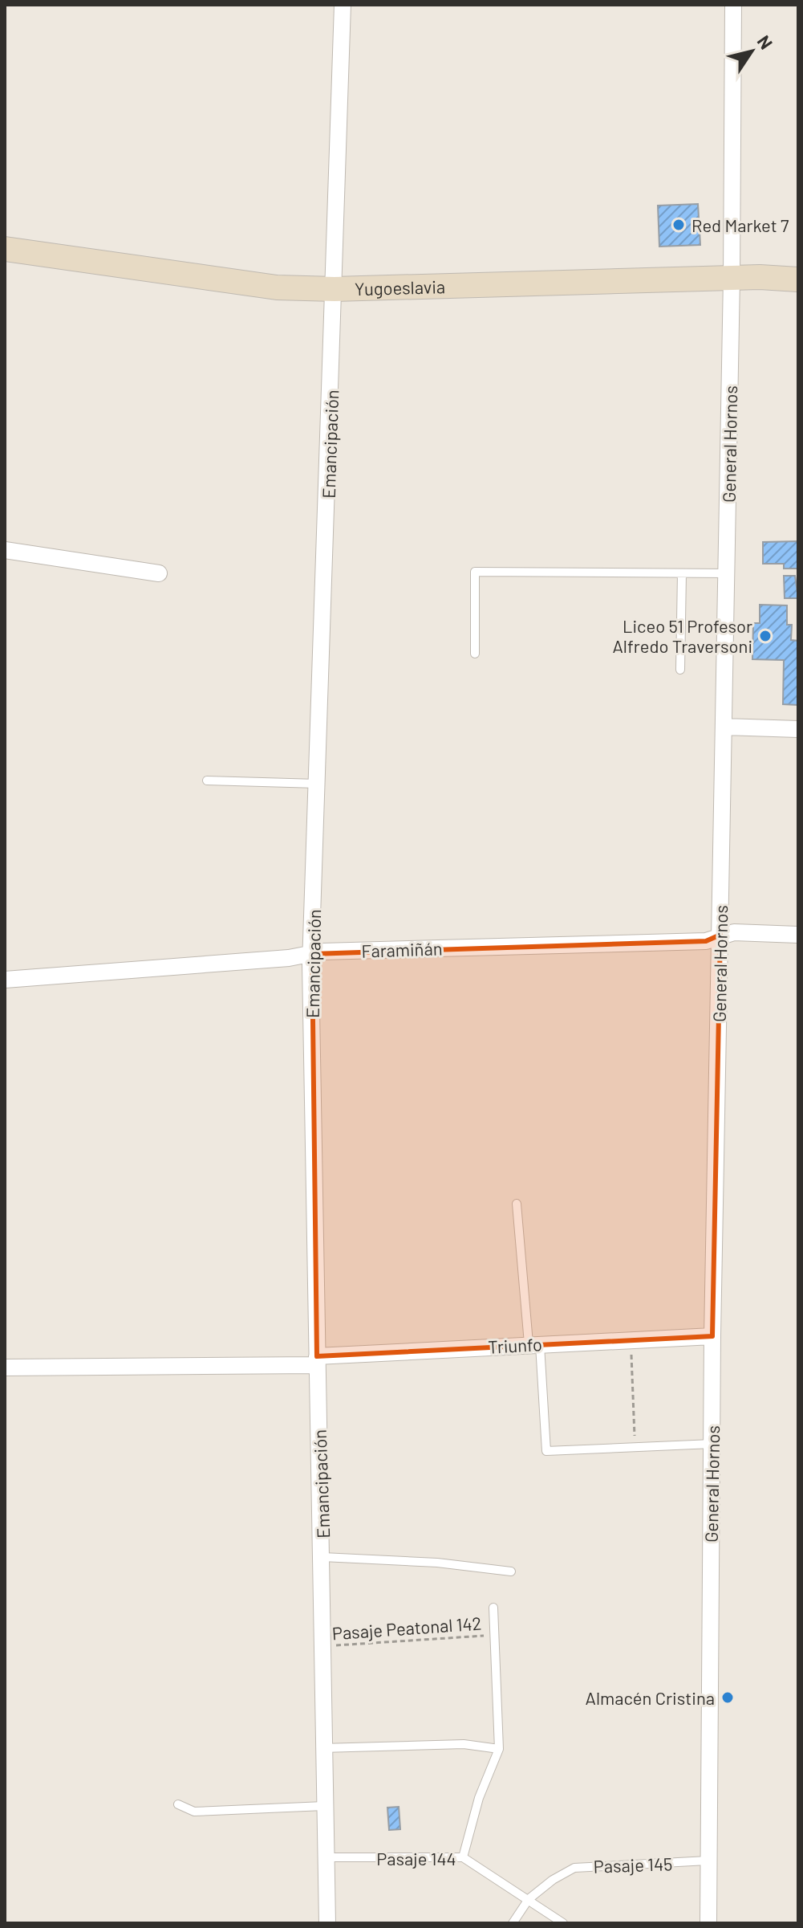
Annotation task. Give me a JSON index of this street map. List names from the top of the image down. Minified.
{"streets":{"street":["Yugoeslavia","Emancipación","General Hornos","Faramiñán","Triunfo"],"lane":["Pasaje 144","Pasaje 145"],"path":["Pasaje Peatonal 142"]},"crossings":[["Yugoeslavia","Emancipación"],["Yugoeslavia","General Hornos"],["Emancipación","Faramiñán"],["Emancipación","Triunfo"],["Emancipación","Pasaje Peatonal 142"],["Emancipación","Pasaje 144"],["General Hornos","Faramiñán"],["General Hornos","Triunfo"],["General Hornos","Pasaje 145"],["Pasaje 144","Pasaje 145"]],"places":["Red Market 7","Liceo 51 Profesor Alfredo Traversoni","Almacén Cristina"],"north":"top right"}
